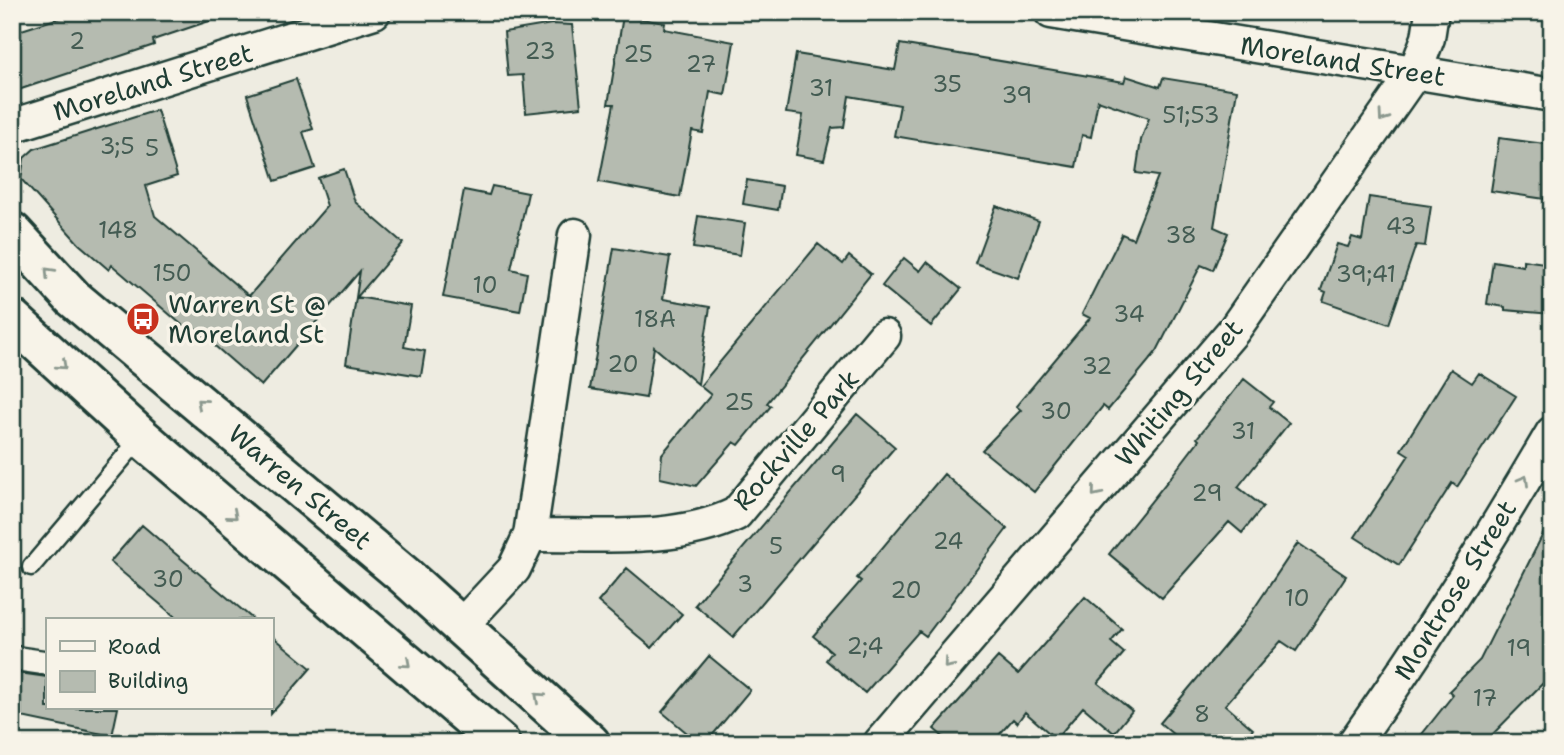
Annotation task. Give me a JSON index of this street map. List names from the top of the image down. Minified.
{"streets":{"main road":["Warren Street"],"street":["Moreland Street","Whiting Street","Rockville Park","Montrose Street"]},"crossings":[["Moreland Street","Whiting Street"]],"one_way":["Whiting Street","Montrose Street"],"places":{"bus stop":["Warren St @ Moreland St"]},"house_numbers":["2","23","25","27","35","31","39","51;53","3;5","5","43","148","38","150","39;41","10","34","18A","20","32","25","30","31","9","29","24","5","30","3","20","10","2;4","19","17","8"],"legend":["Road","Building"]}
